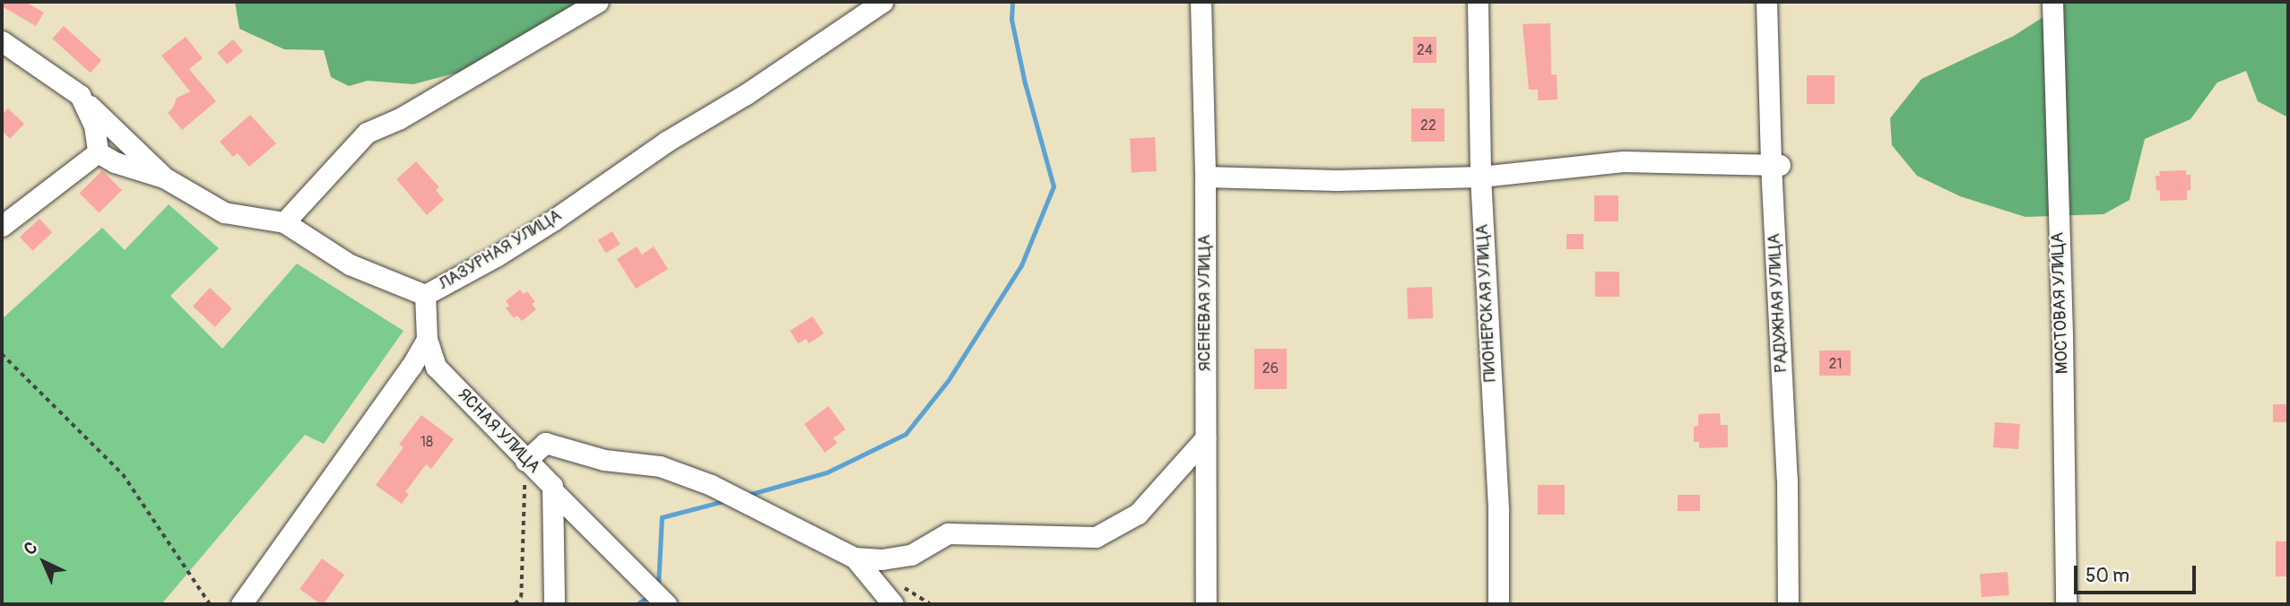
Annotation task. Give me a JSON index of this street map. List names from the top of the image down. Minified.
{"streets":{"street":["ЛАЗУРНАЯ УЛИЦА","ЯСЕНЕВАЯ УЛИЦА","ПИОНЕРСКАЯ УЛИЦА","РАДУЖНАЯ УЛИЦА","МОСТОВАЯ УЛИЦА","ЯСНАЯ УЛИЦА"]},"crossings":[["ЛАЗУРНАЯ УЛИЦА","ЯСНАЯ УЛИЦА"]],"house_numbers":["24","22","21","26","18"],"scale_bar":"50 m","north":"top left"}
